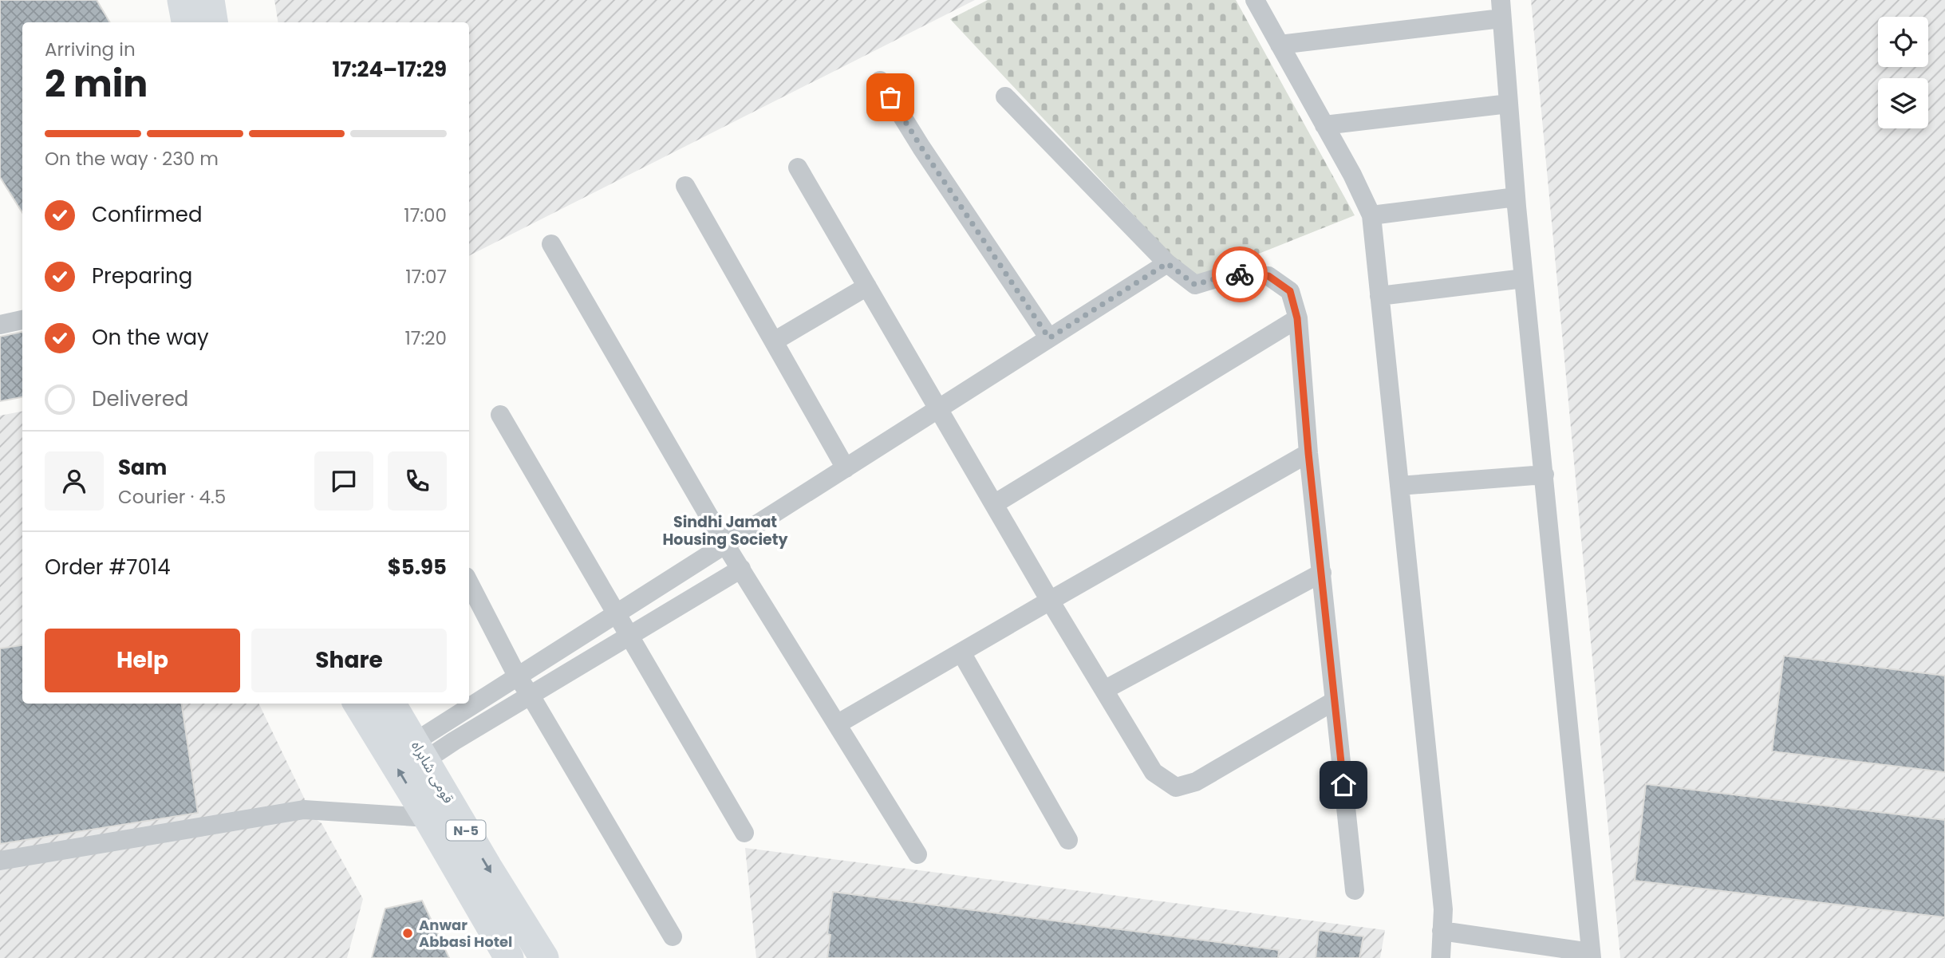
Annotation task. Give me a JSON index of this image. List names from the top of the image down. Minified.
{"streets":{"highway":["قومی شاہراہ","N-5"]},"districts":["Sindhi Jamat Housing Society"],"places":["Anwar Abbasi Hotel"],"page":{"heading":["2 min","Arriving in","17:24–17:29"],"panel":["Sam","Courier · 4.5","Order #7014","$5.95"],"bar":"On the way · 230 m","list":[["Confirmed","17:00"],["Preparing","17:07"],["On the way","17:20"],"Delivered"],"buttons":["Help","Share"]}}
